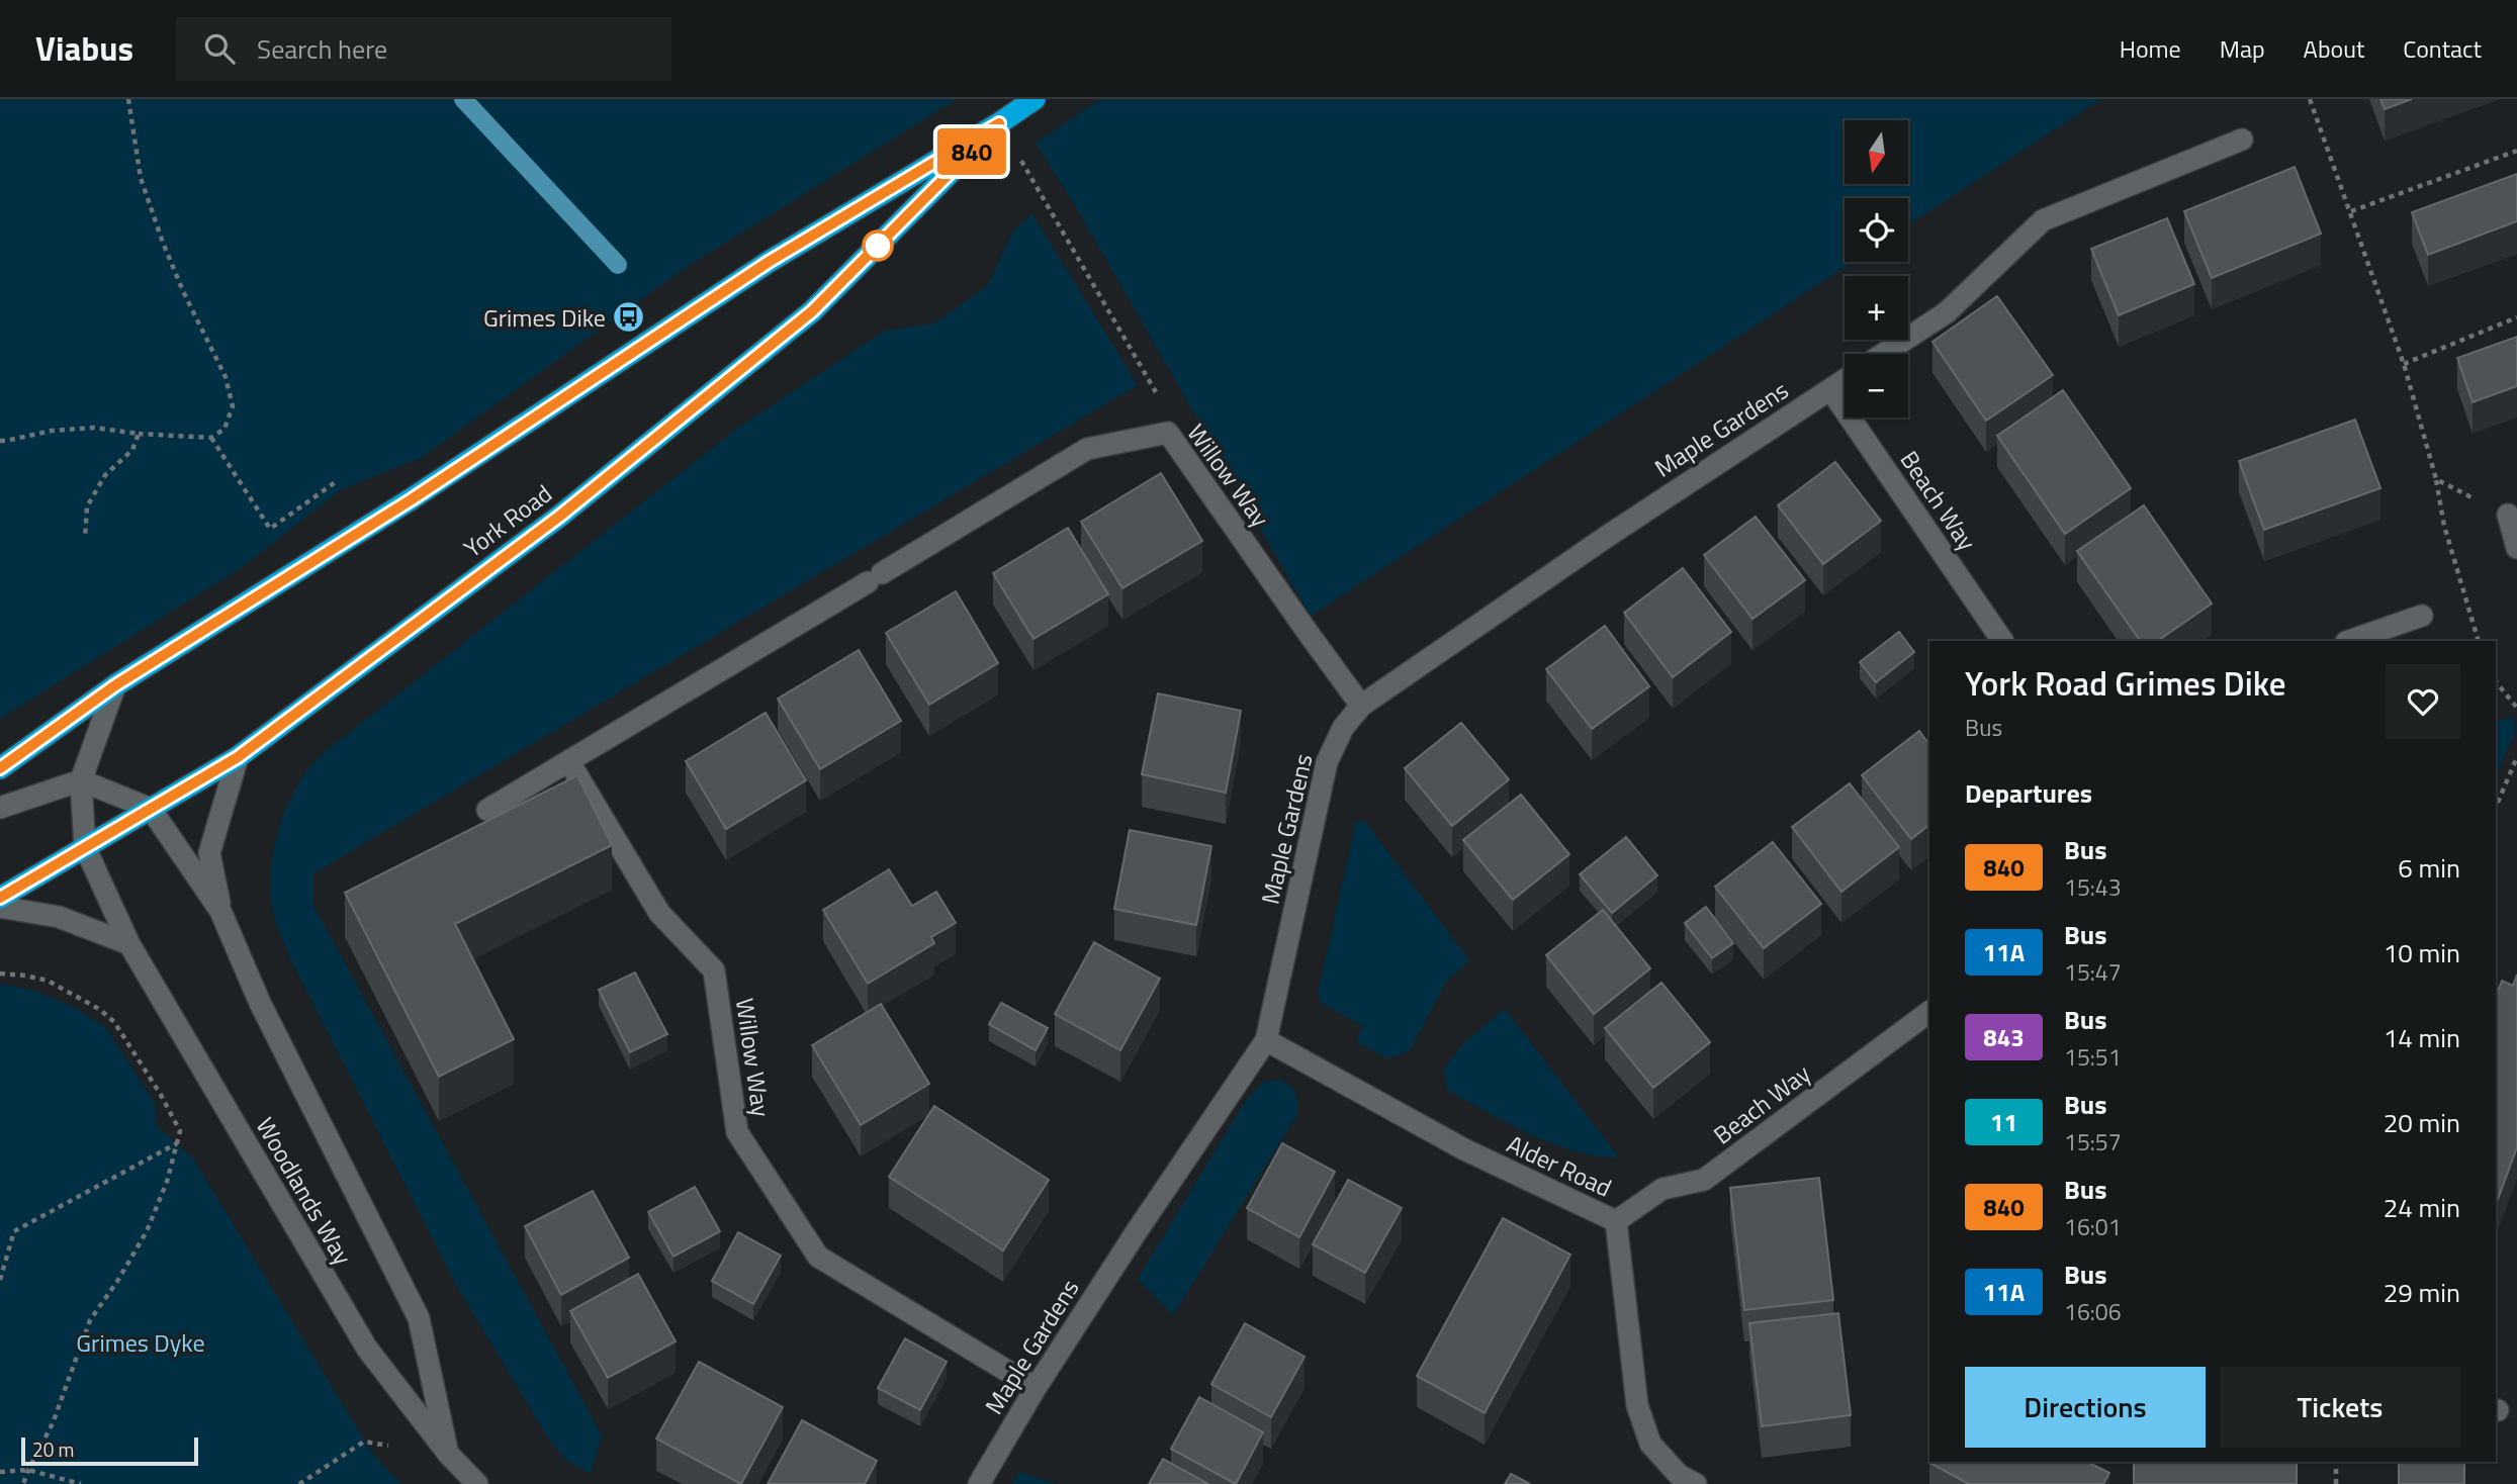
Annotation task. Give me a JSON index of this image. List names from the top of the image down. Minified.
{"streets":{"highway":["York Road"],"street":["Maple Gardens","Willow Way","Beach Way","Alder Road","Woodlands Way"]},"crossings":[["Maple Gardens","Willow Way"],["Maple Gardens","Beach Way"],["Maple Gardens","Alder Road"],["Beach Way","Alder Road"],["York Road","Woodlands Way"]],"parks":["Grimes Dyke"],"places":{"bus stop":["Grimes Dike"]},"lines":["bus line 840"],"scale_bar":"20 m","north":"bottom","page":{"header":"Viabus","search":"Search here","nav":["Home","Map","About","Contact"],"on_map":"840","map_buttons":["+","−"],"heading":[["York Road Grimes Dike","Bus"],"Departures"],"list":[{"mark":"840","name":"Bus","note":"15:43","value":"6 min"},{"mark":"11A","name":"Bus","note":"15:47","value":"10 min"},{"mark":"843","name":"Bus","note":"15:51","value":"14 min"},{"mark":"11","name":"Bus","note":"15:57","value":"20 min"},{"mark":"840","name":"Bus","note":"16:01","value":"24 min"},{"mark":"11A","name":"Bus","note":"16:06","value":"29 min"}],"buttons":["Directions","Tickets"],"scale":"20 m"}}
